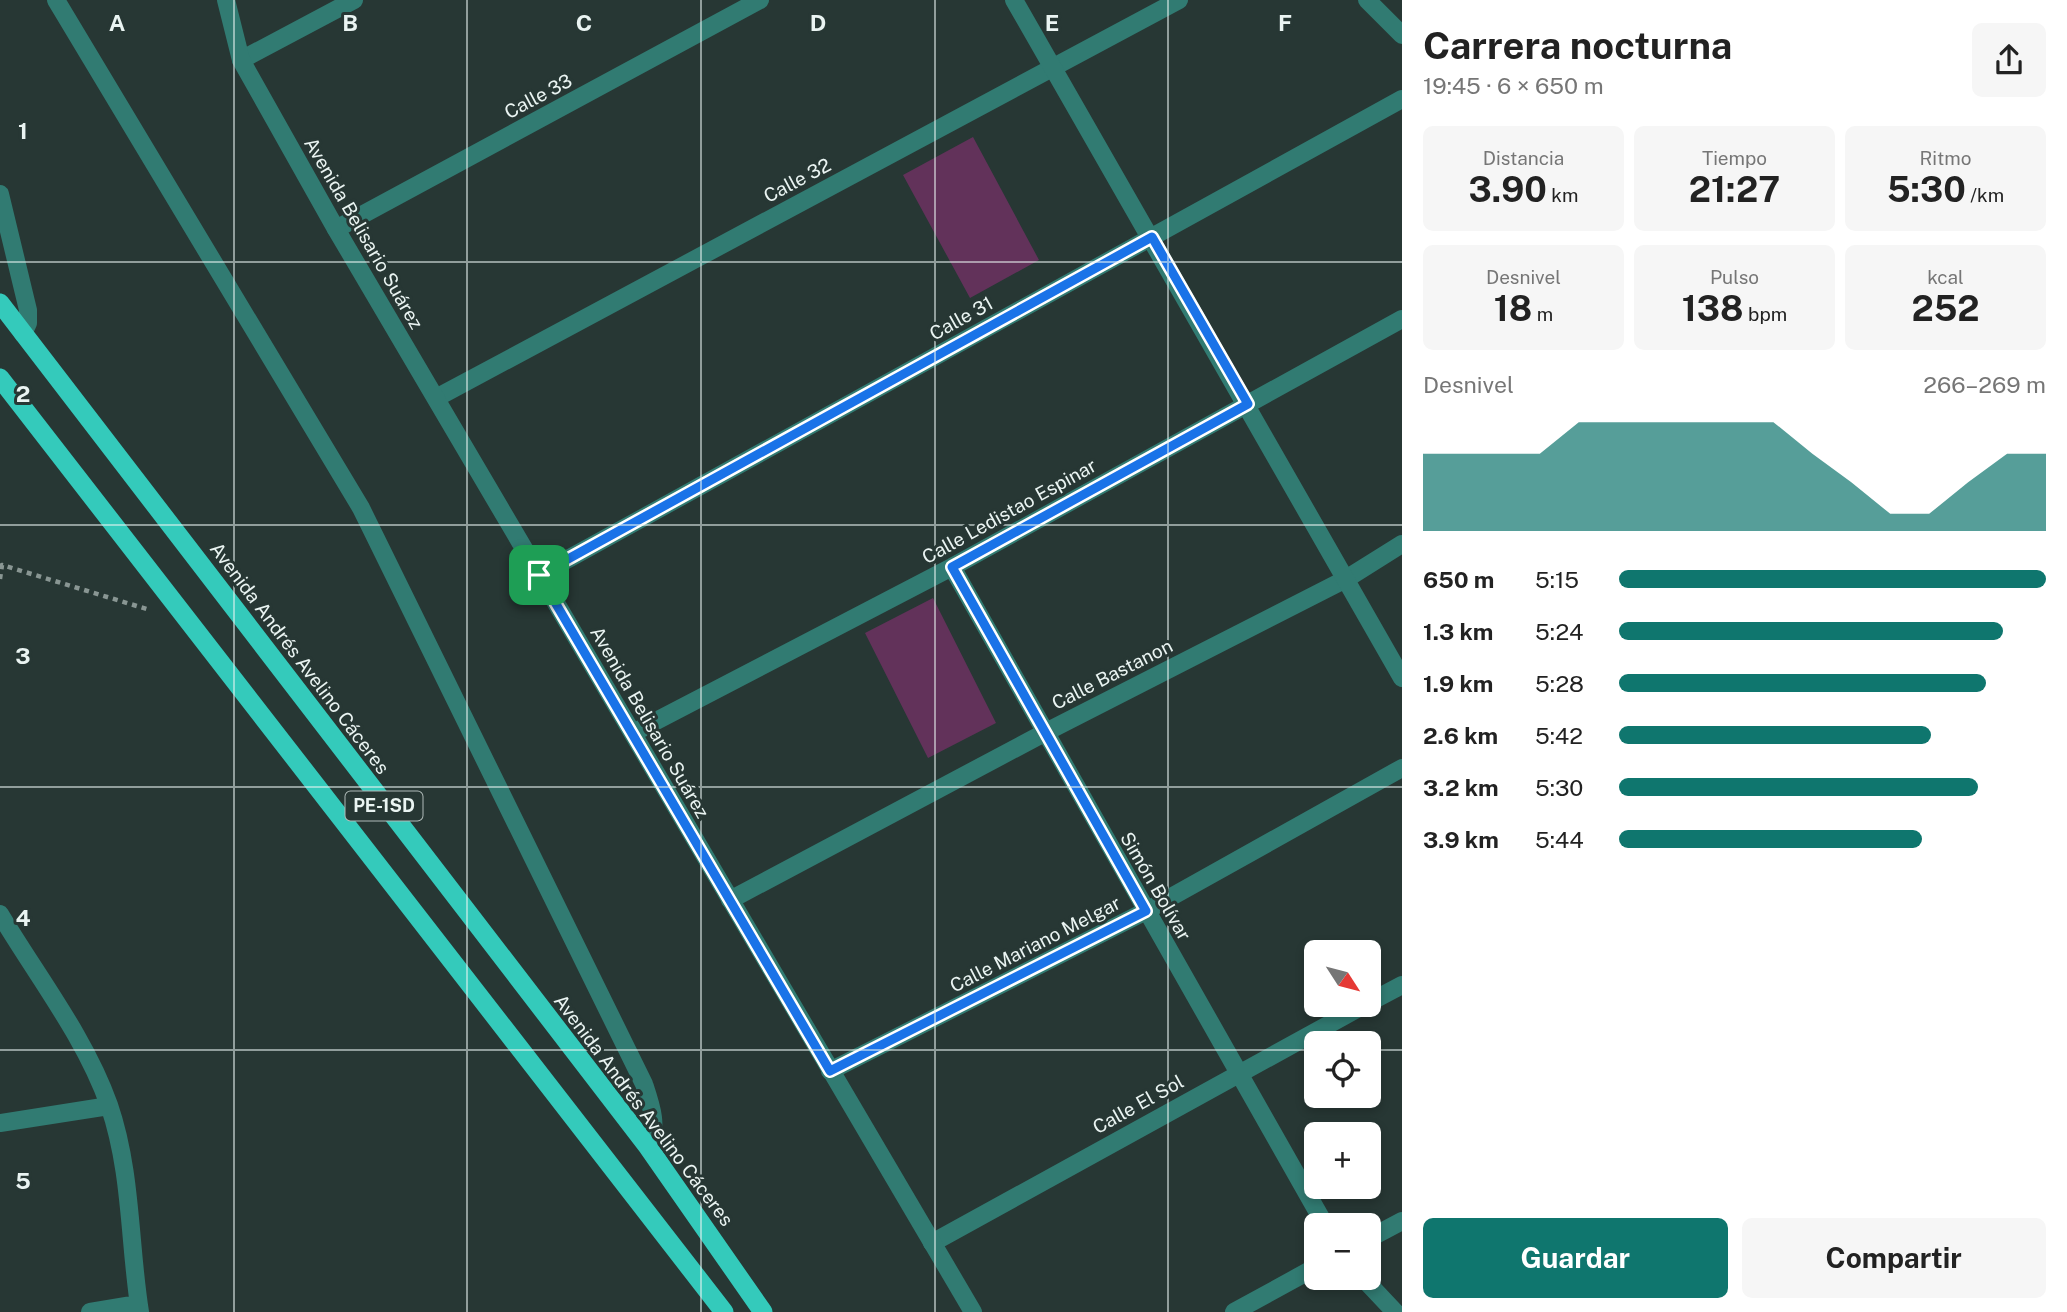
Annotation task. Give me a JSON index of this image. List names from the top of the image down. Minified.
{"streets":{"highway":["Avenida Andrés Avelino Cáceres","PE-1SD"],"street":["Calle 33","Calle 32","Avenida Belisario Suárez","Calle 31","Calle Ledistao Espinar","Calle Bastanon","Simón Bolívar","Calle Mariano Melgar","Calle El Sol"]},"crossings":[["Calle 33","Avenida Belisario Suárez"],["Calle 32","Avenida Belisario Suárez"],["Avenida Belisario Suárez","Calle 31"],["Avenida Belisario Suárez","Calle Ledistao Espinar"],["Avenida Belisario Suárez","Calle Bastanon"],["Avenida Belisario Suárez","Calle Mariano Melgar"],["Avenida Belisario Suárez","Calle El Sol"],["Calle Ledistao Espinar","Simón Bolívar"],["Calle Bastanon","Simón Bolívar"],["Simón Bolívar","Calle Mariano Melgar"],["Simón Bolívar","Calle El Sol"]],"north":"bottom right","page":{"heading":["Carrera nocturna","19:45 · 6 × 650 m"],"stats":[["Distancia","3.90 km"],["Tiempo","21:27"],["Ritmo","5:30 /km"],["Desnivel","18 m"],["Pulso","138 bpm"],["kcal","252"]],"chart":["Desnivel","266–269 m"],"list":[{"name":"650 m","note":"5:15"},{"name":"1.3 km","note":"5:24"},{"name":"1.9 km","note":"5:28"},{"name":"2.6 km","note":"5:42"},{"name":"3.2 km","note":"5:30"},{"name":"3.9 km","note":"5:44"}],"map_buttons":["+","−"],"buttons":["Guardar","Compartir"]},"grid":{"columns":["A","B","C","D","E","F"],"rows":["1","2","3","4","5"]}}
